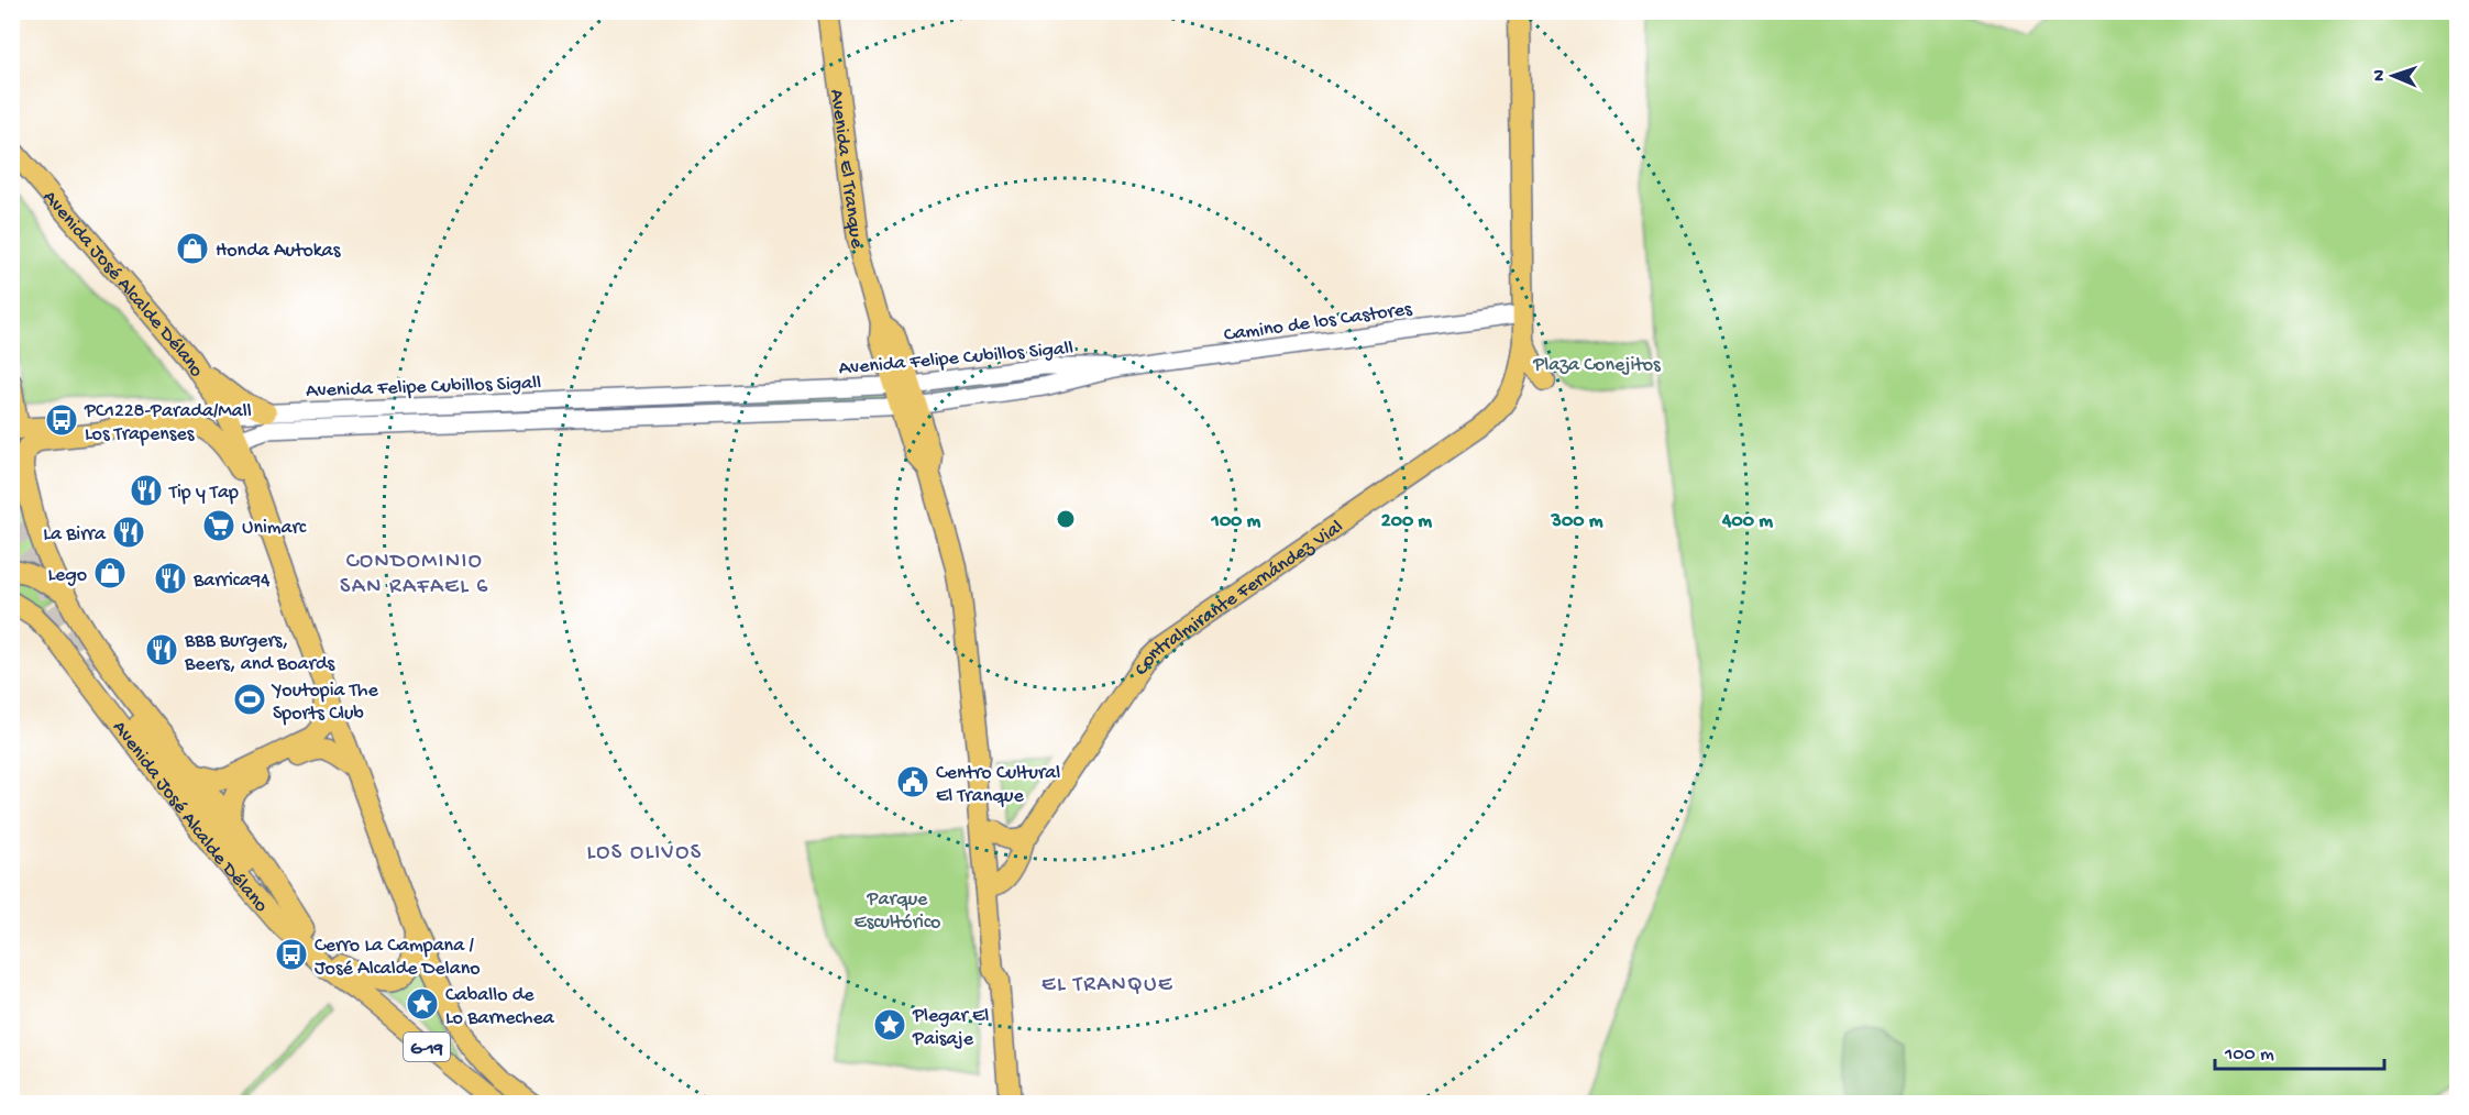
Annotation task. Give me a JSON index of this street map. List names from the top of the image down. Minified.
{"streets":{"main road":["Avenida El Tranque","Avenida José Alcalde Délano","Contralmirante Fernández Vial","G-19"],"street":["Camino de los Castores","Avenida Felipe Cubillos Sigall"]},"crossings":[["Avenida El Tranque","Avenida Felipe Cubillos Sigall"],["Avenida El Tranque","Contralmirante Fernández Vial"],["Avenida José Alcalde Délano","Avenida Felipe Cubillos Sigall"],["Avenida José Alcalde Délano","G-19"],["Camino de los Castores","Avenida Felipe Cubillos Sigall"],["Camino de los Castores","Contralmirante Fernández Vial"]],"districts":["CONDOMINIO SAN RAFAEL 6","LOS OLIVOS","EL TRANQUE"],"parks":["Plaza Conejitos","Parque Escultórico"],"places":{"shop":["Honda Autokas","Lego"],"bus stop":["PC1228-Parada/Mall Los Trapenses","Cerro La Campana / José Alcalde Delano"],"restaurant":["Tip y Tap","La Birra","Barrica94","BBB Burgers, Beers, and Boards"],"supermarket":["Unimarc"],"sports":["Youtopia The Sports Club"],"public building":["Centro Cultural El Tranque"],"place":["Caballo de Lo Barnechea","Plegar El Paisaje"]},"scale_bar":"100 m","north":"left","rings":["100 m","200 m","300 m","400 m"]}
